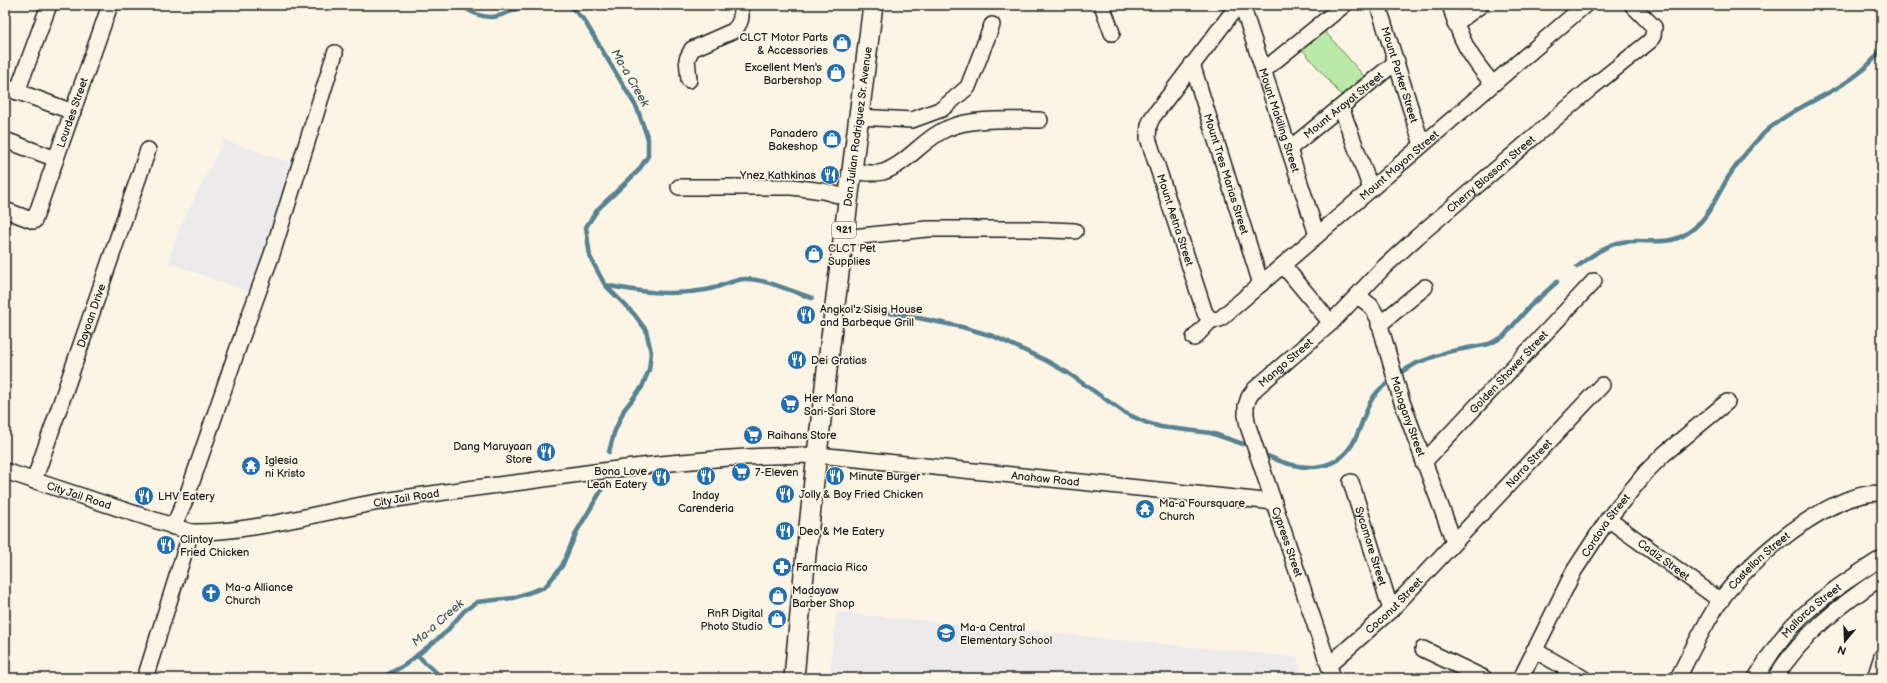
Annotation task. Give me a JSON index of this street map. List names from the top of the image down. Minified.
{"streets":{"main road":["Don Julian Rodriguez Sr. Avenue","921"],"street":["Mount Parker Street","Mount Arayat Street","Lourdes Street","Mount Makiling Street","Mount Mayon Street","Mount Tres Marias Street","Cherry Blossom Street","Mount Aetna Street","Dayoan Drive","Mango Street","Golden Shower Street","Mahogany Street","Narra Street","Anahaw Road","City Jail Road","Cordova Street","Cypress Street","Sycamore Street","Cadiz Street","Castellon Street","Coconut Street","Mallorca Street"]},"crossings":[["Mount Parker Street","Mount Arayat Street"],["Mount Parker Street","Mount Mayon Street"],["Mount Arayat Street","Mount Makiling Street"],["Mount Makiling Street","Mount Mayon Street"],["Don Julian Rodriguez Sr. Avenue","Anahaw Road"],["Don Julian Rodriguez Sr. Avenue","City Jail Road"],["Mount Mayon Street","Mount Tres Marias Street"],["Mount Mayon Street","Mount Aetna Street"],["Mount Tres Marias Street","Mount Aetna Street"],["Cherry Blossom Street","Mango Street"],["Cherry Blossom Street","Mahogany Street"],["Dayoan Drive","City Jail Road"],["Mango Street","Cypress Street"],["Golden Shower Street","Mahogany Street"],["Mahogany Street","Narra Street"],["Mahogany Street","Coconut Street"],["Narra Street","Coconut Street"],["Anahaw Road","City Jail Road"],["Anahaw Road","Cypress Street"],["Cordova Street","Cadiz Street"],["Cypress Street","Coconut Street"],["Sycamore Street","Coconut Street"],["Cadiz Street","Castellon Street"]],"water":["Ma-a Creek"],"places":{"shop":["CLCT Motor Parts & Accessories","Excellent Men's Barbershop","Panadero Bakeshop","CLCT Pet Supplies","Madayaw Barber Shop","RnR Digital Photo Studio"],"restaurant":["Ynez Kathkinas","Angkol'z Sisig House and Barbeque Grill","Dei Gratias","Dang Maruyaan Store","Inday Carenderia","Minute Burger","Bona Love Leah Eatery","Jolly & Boy Fried Chicken","LHV Eatery","Deo & Me Eatery","Clintoy Fried Chicken"],"supermarket":["Her Mana Sari-Sari Store","Raihans Store","7-Eleven"],"temple":["Iglesia ni Kristo","Ma-a Foursquare Church"],"pharmacy":["Farmacia Rico"],"church":["Ma-a Alliance Church"],"school or university":["Ma-a Central Elementary School"]},"north":"bottom"}
